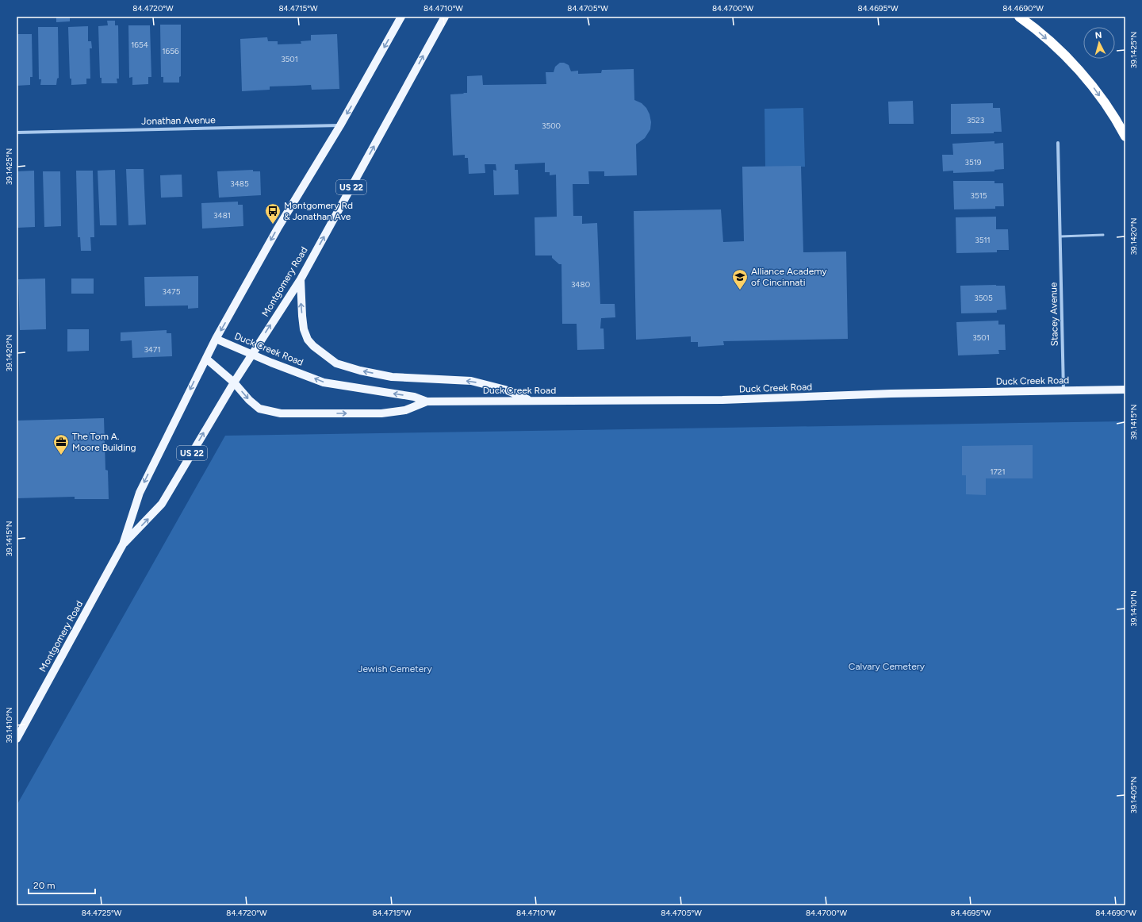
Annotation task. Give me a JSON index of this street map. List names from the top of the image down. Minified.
{"streets":{"main road":["US 22","Montgomery Road","Duck Creek Road"],"street":["Jonathan Avenue","Stacey Avenue"]},"crossings":[["Jonathan Avenue","Montgomery Road"],["Montgomery Road","Duck Creek Road"],["Stacey Avenue","Duck Creek Road"]],"parks":["Calvary Cemetery","Jewish Cemetery"],"places":{"bus stop":["Montgomery Rd & Jonathan Ave"],"school or university":["Alliance Academy of Cincinnati"],"office":["The Tom A. Moore Building"]},"house_numbers":["1654","1656","3501","3523","3500","3519","3485","3515","3481","3511","3480","3475","3505","3501","3471","1721"],"scale_bar":"20 m","north":"top","coordinates":["84.4720°W","84.4715°W","84.4710°W","84.4705°W","84.4700°W","84.4695°W","84.4690°W","39.1425°N","39.1420°N","39.1415°N","39.1410°N","39.1405°N","84.4725°W"]}
